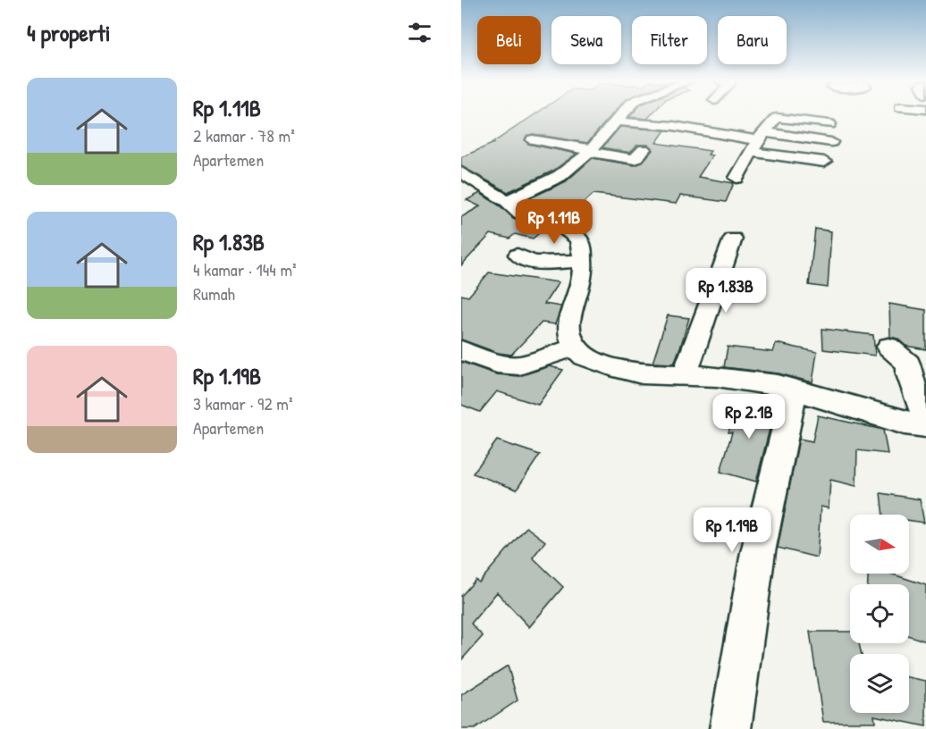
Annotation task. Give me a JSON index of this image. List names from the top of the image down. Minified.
{"north":"right","page":{"heading":"4 properti","chip":["Beli","Sewa","Filter","Baru"],"list":[{"name":"Rp 1.11B","note":"2 kamar · 78 m² · Apartemen"},{"name":"Rp 1.83B","note":"4 kamar · 144 m² · Rumah"},{"name":"Rp 1.19B","note":"3 kamar · 92 m² · Apartemen"}],"price":["Rp 1.11B","Rp 1.83B","Rp 2.1B","Rp 1.19B"]}}
